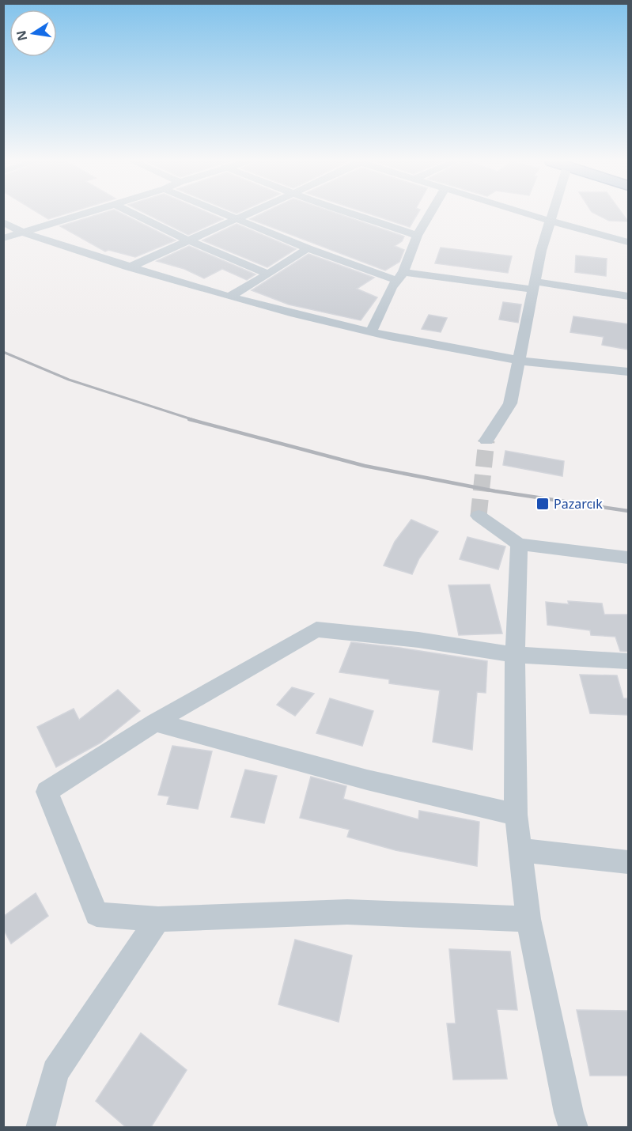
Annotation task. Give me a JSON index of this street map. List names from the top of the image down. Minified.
{"places":{"transit":["Pazarcık"]},"north":"left"}
